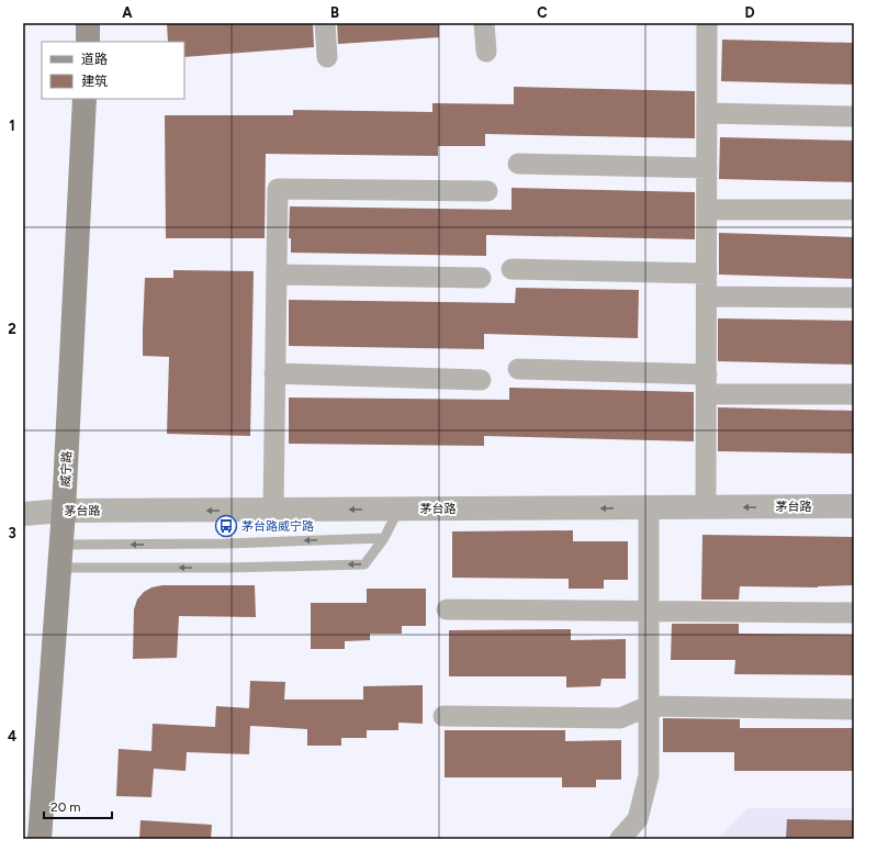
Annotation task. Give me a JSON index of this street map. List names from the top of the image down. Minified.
{"streets":{"main road":["威宁路"],"street":["茅台路"]},"crossings":[["威宁路","茅台路"]],"places":{"bus stop":["茅台路威宁路"]},"legend":["道路","建筑"],"scale_bar":"20 m","grid":{"columns":["A","B","C","D"],"rows":["1","2","3","4"]}}
